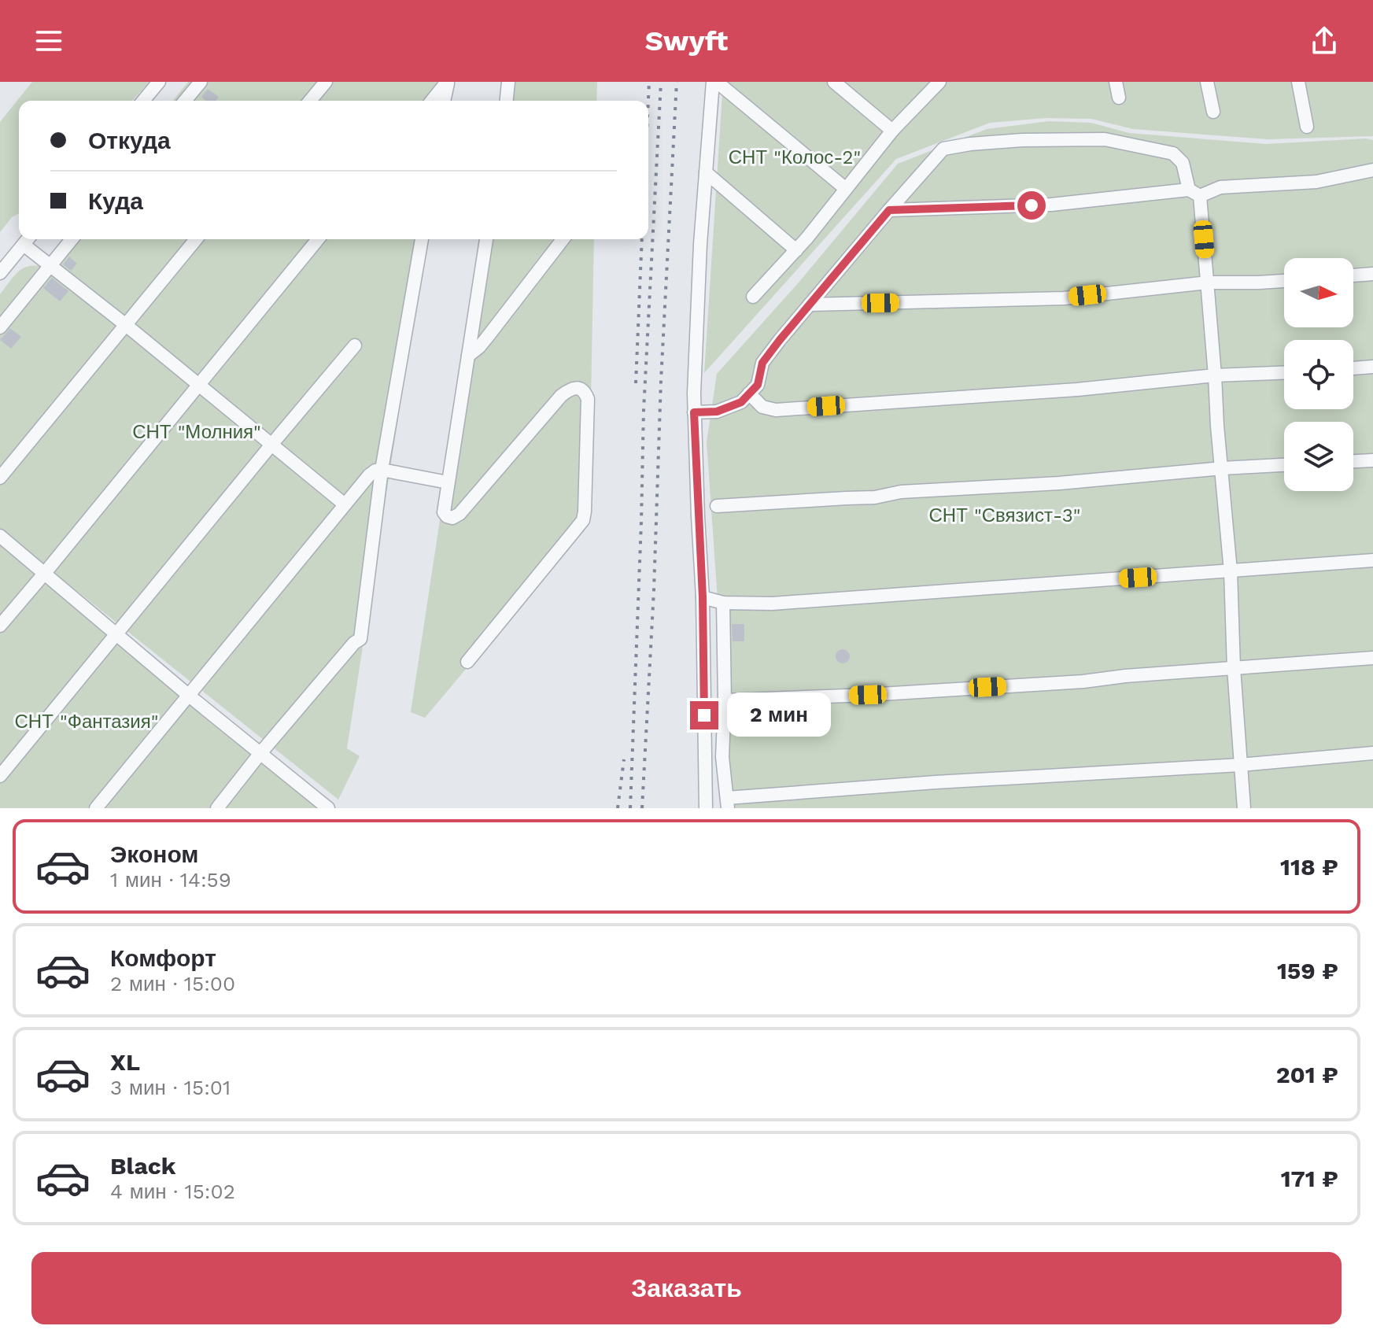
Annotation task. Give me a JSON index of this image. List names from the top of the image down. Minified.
{"parks":["СНТ \"Колос-2\"","СНТ \"Молния\"","СНТ \"Связист-3\"","СНТ \"Фантазия\""],"north":"right","page":{"header":"Swyft","banner":["Откуда","Куда"],"bubble":"2 мин","list":[{"name":"Эконом","note":"1 мин · 14:59","value":"118 ₽"},{"name":"Комфорт","note":"2 мин · 15:00","value":"159 ₽"},{"name":"XL","note":"3 мин · 15:01","value":"201 ₽"},{"name":"Black","note":"4 мин · 15:02","value":"171 ₽"}],"buttons":"Заказать"}}
